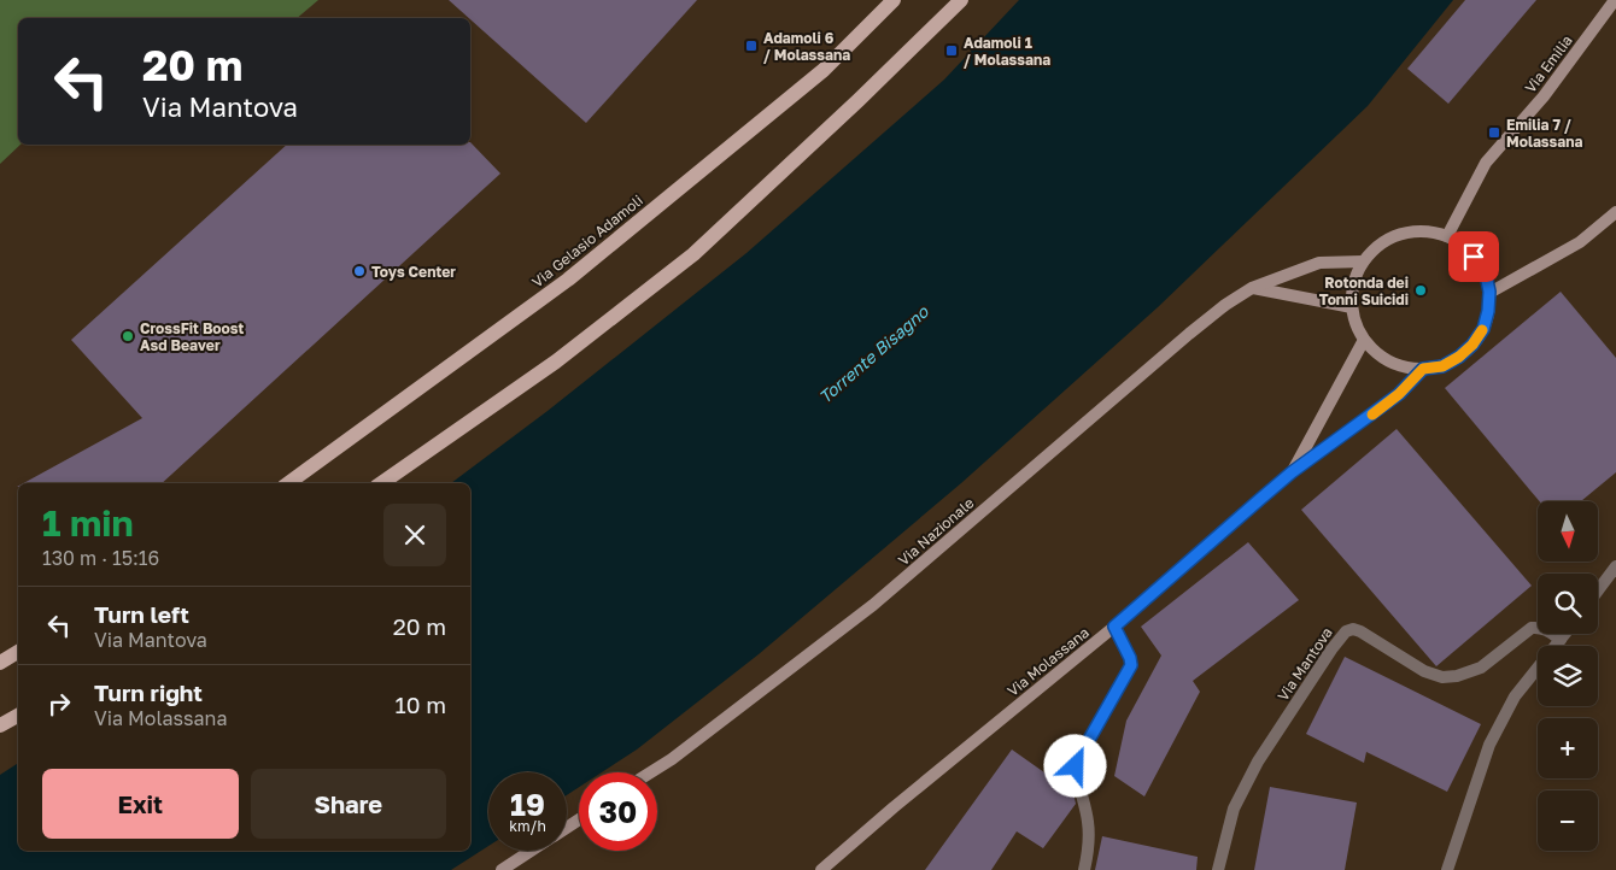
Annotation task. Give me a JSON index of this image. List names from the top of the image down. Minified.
{"streets":{"main road":["Via Emilia","Via Gelasio Adamoli","Via Nazionale","Via Molassana"],"street":["Via Mantova"]},"crossings":[["Via Emilia","Via Nazionale"],["Via Emilia","Via Molassana"],["Via Nazionale","Via Molassana"]],"water":["Torrente Bisagno"],"places":{"transit":["Adamoli 6 / Molassana","Adamoli 1 / Molassana","Emilia 7 / Molassana"],"other":["Toys Center","Rotonda dei Tonni Suicidi","CrossFit Boost Asd Beaver"]},"north":"bottom","page":{"turn":["20 m","Via Mantova"],"heading":["1 min","130 m · 15:16"],"map_buttons":["+","−"],"list":[{"name":"Turn left","note":"Via Mantova","value":"20 m"},{"name":"Turn right","note":"Via Molassana","value":"10 m"}],"buttons":["Exit","Share"],"speed":"19 km/h","limit":"30"}}
